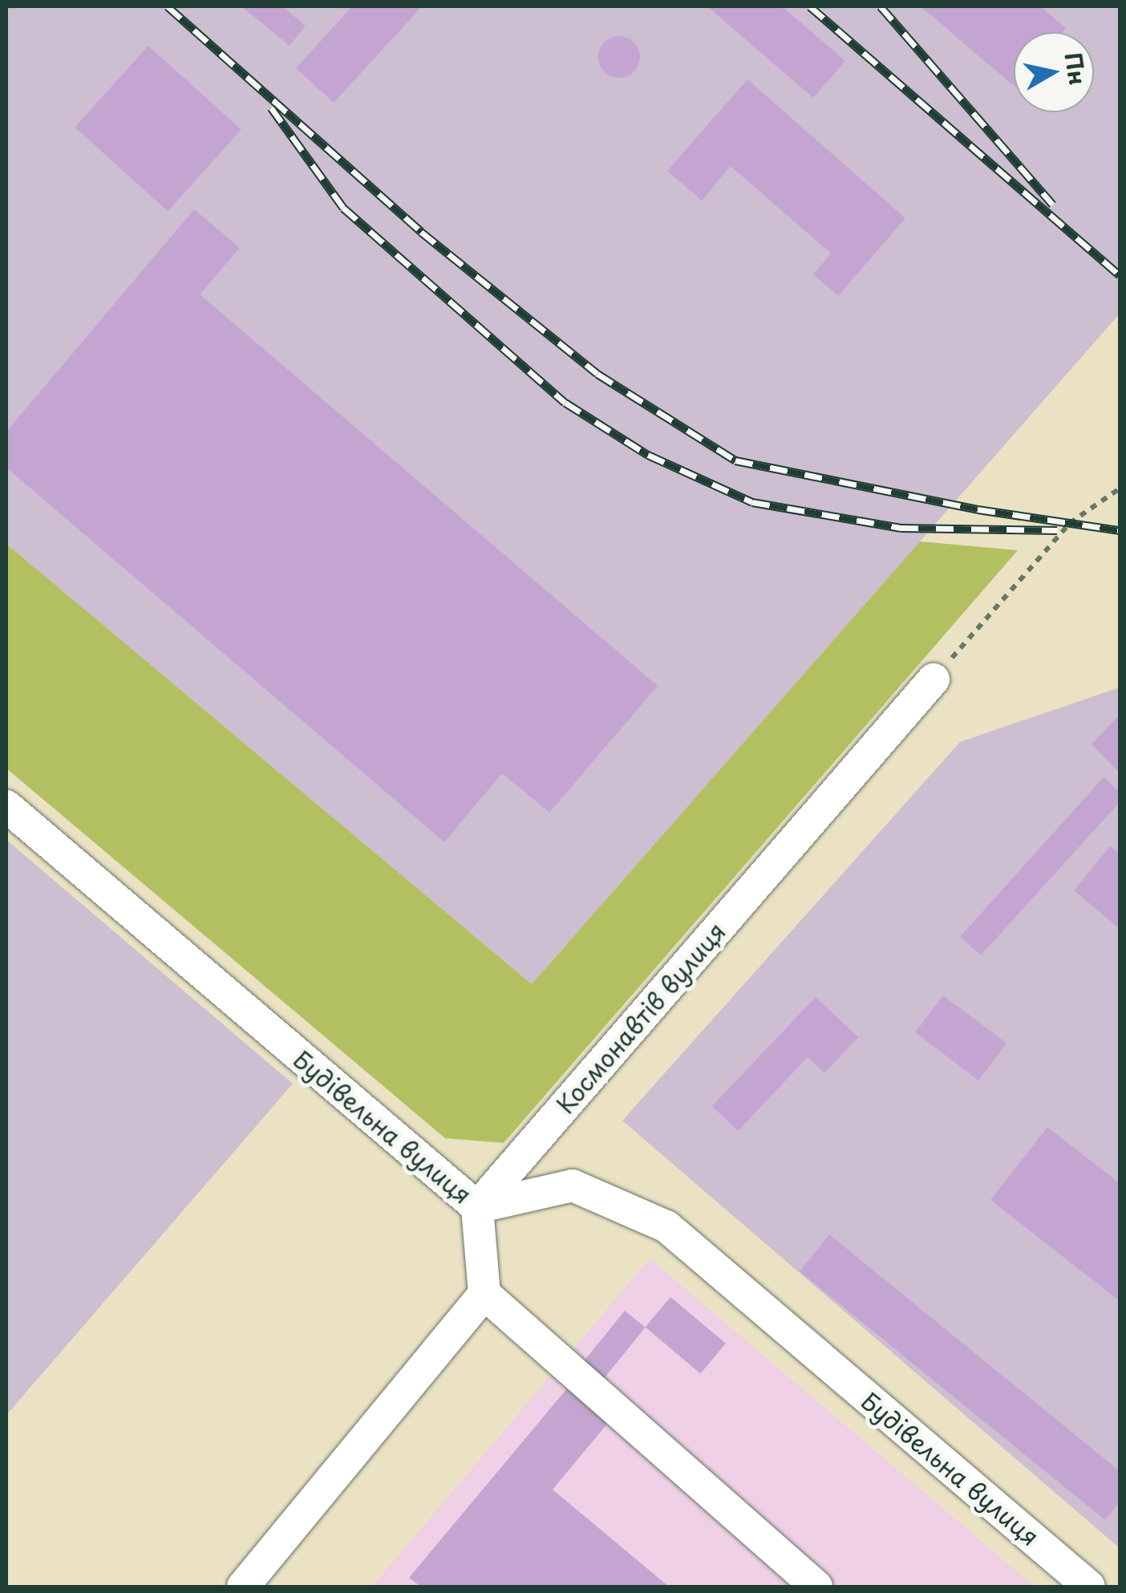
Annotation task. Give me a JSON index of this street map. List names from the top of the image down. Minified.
{"streets":{"street":["Космонавтів вулиця","Будівельна вулиця"]},"crossings":[["Космонавтів вулиця","Будівельна вулиця"]],"north":"right"}
